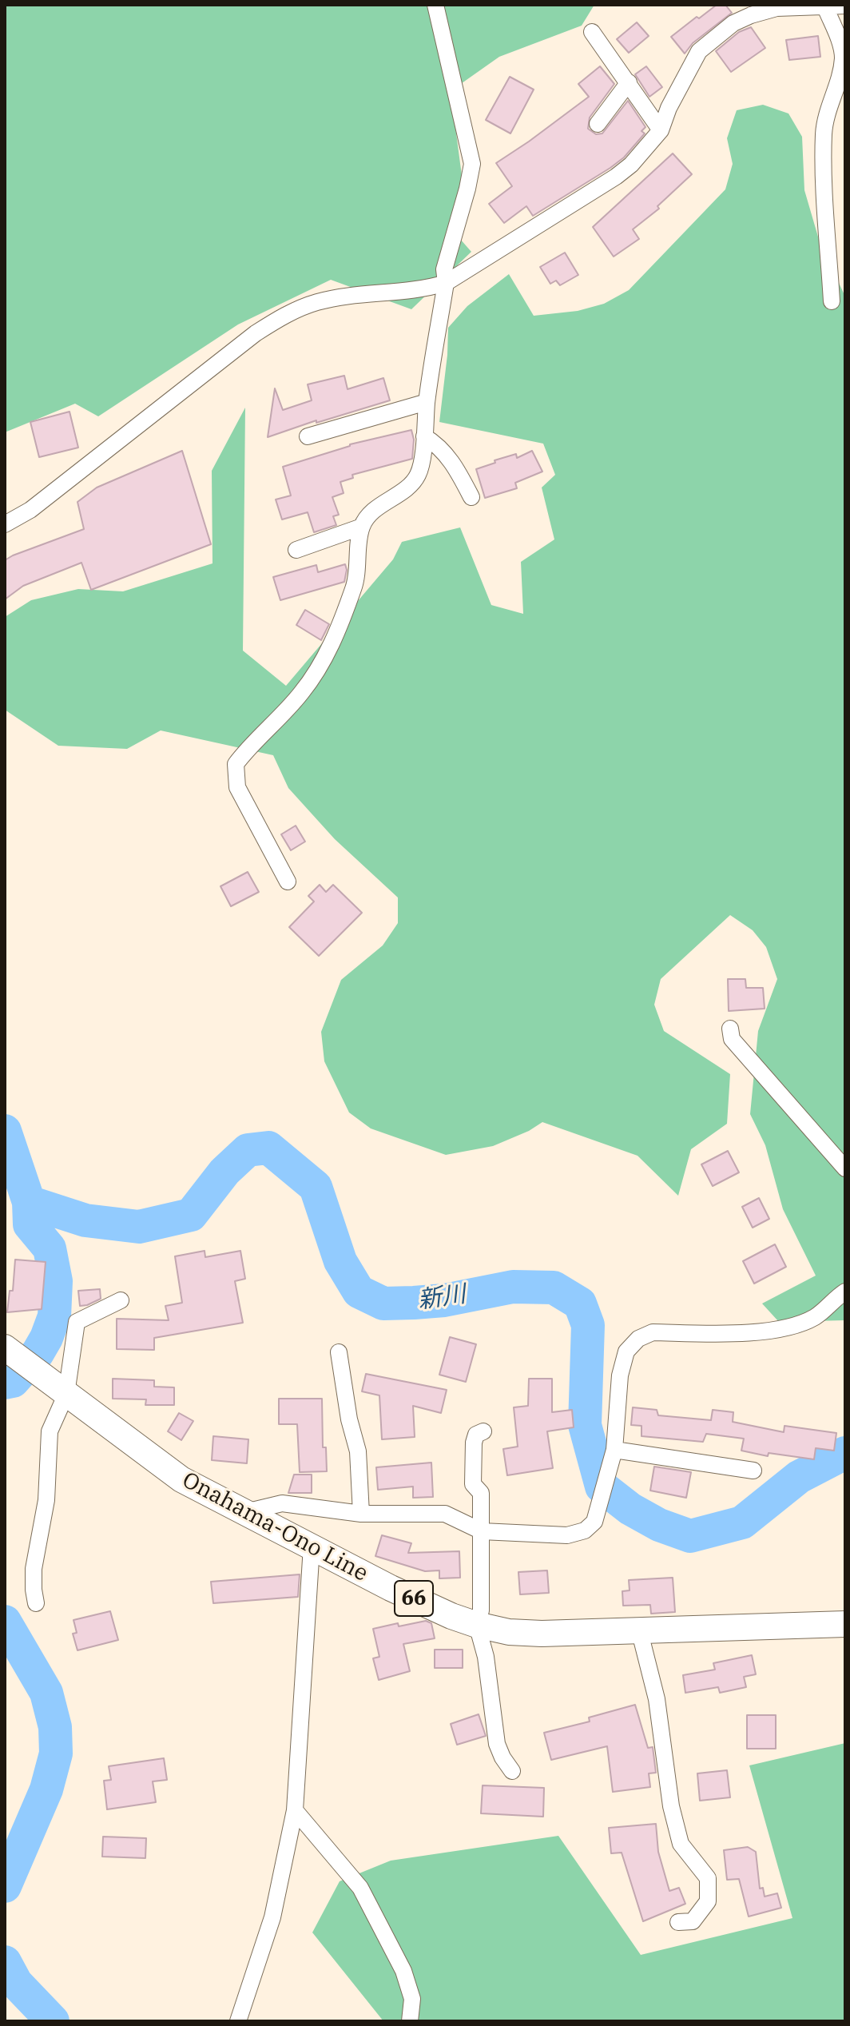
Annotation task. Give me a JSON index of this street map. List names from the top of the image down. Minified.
{"streets":{"main road":["Onahama-Ono Line","66"]},"water":["新川"]}
